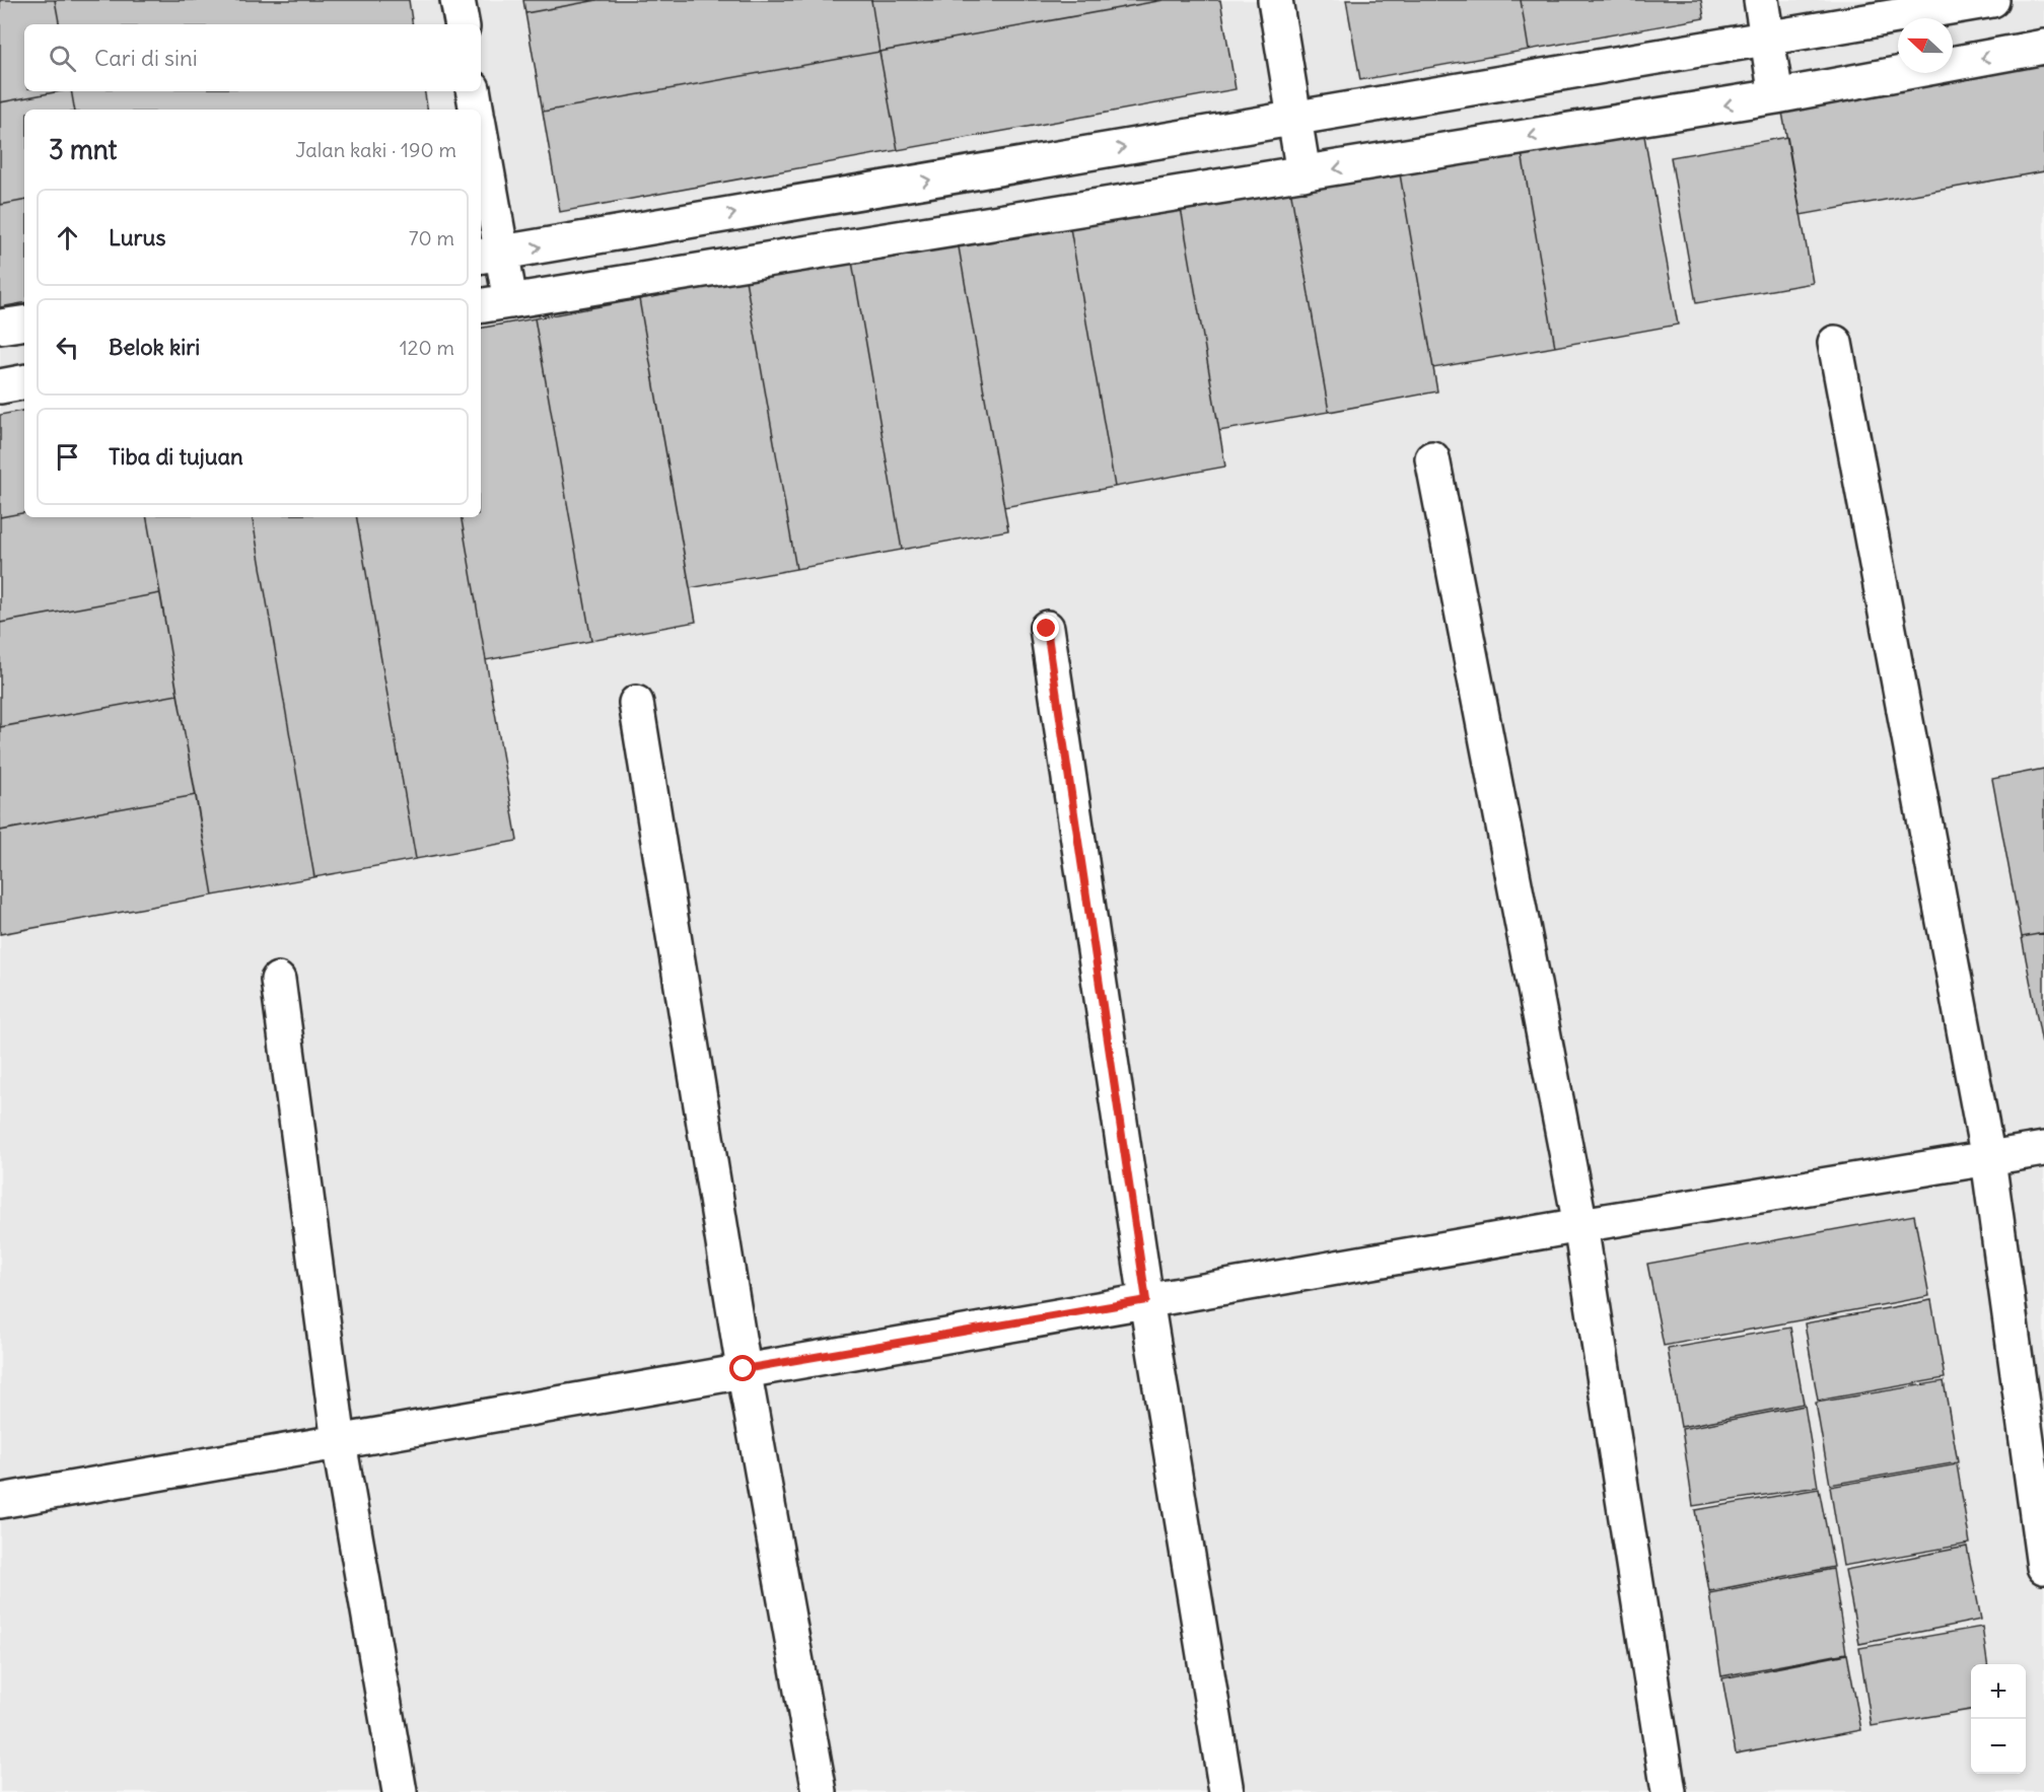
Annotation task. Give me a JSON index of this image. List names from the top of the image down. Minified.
{"north":"left","page":{"search":"Cari di sini","heading":["3 mnt","Jalan kaki · 190 m"],"list":[["Lurus","70 m"],["Belok kiri","120 m"],"Tiba di tujuan"],"map_buttons":["+","−"]}}
